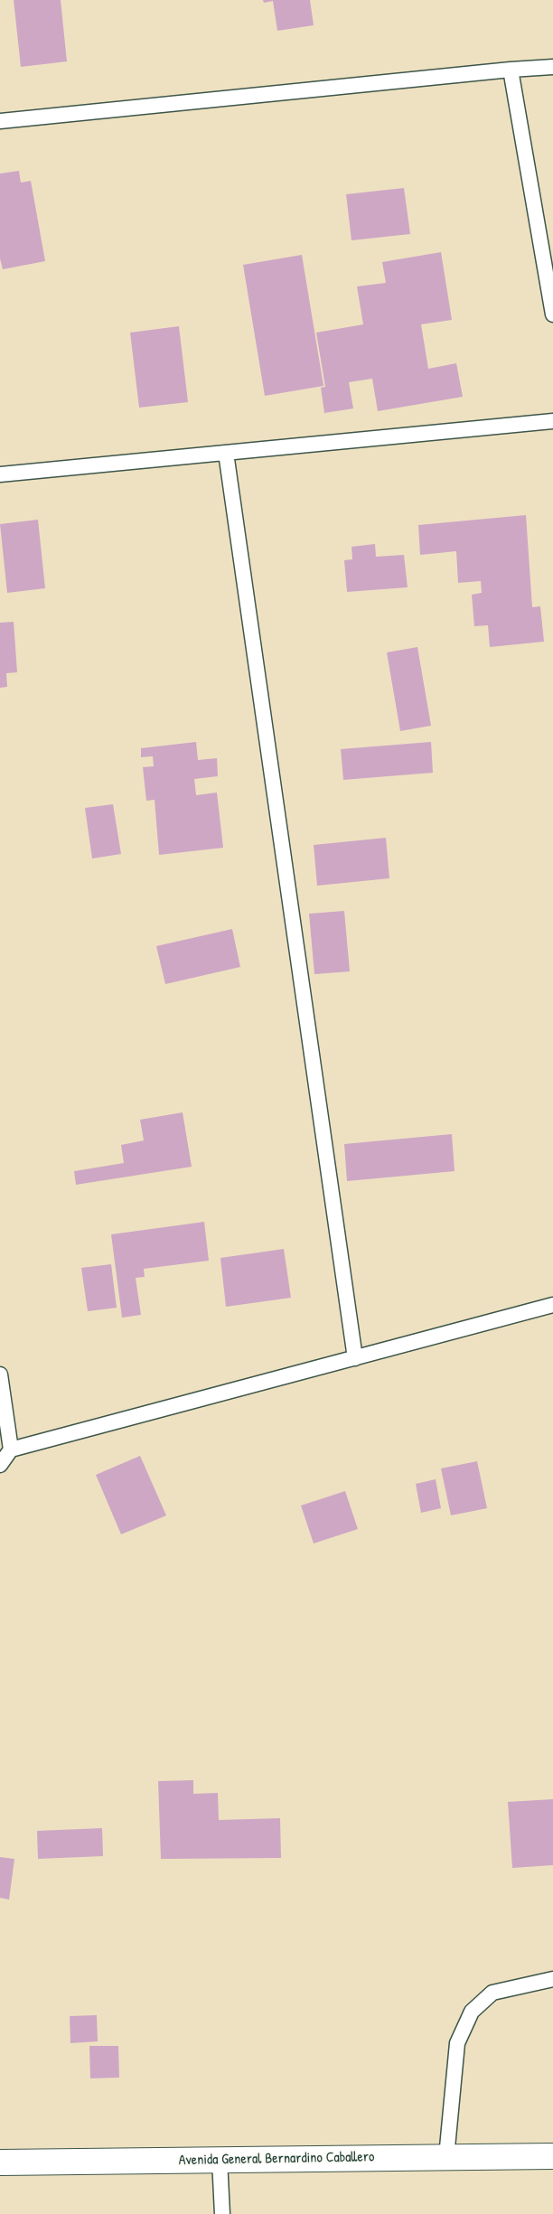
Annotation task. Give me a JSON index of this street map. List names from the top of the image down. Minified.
{"streets":{"main road":["Avenida General Bernardino Caballero"]}}
